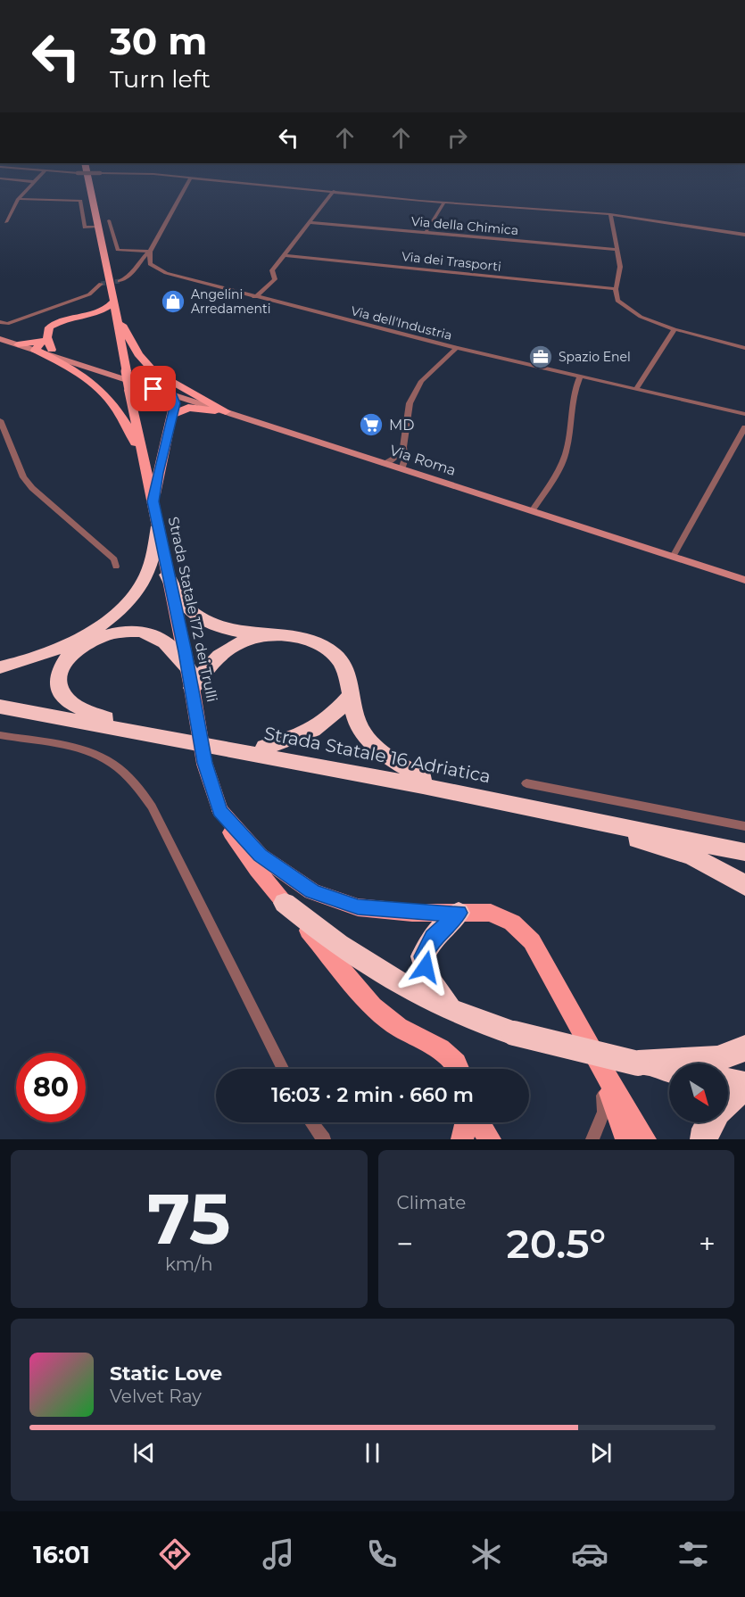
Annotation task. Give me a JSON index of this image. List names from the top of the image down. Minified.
{"streets":{"highway":["Strada Statale 16 Adriatica"],"main road":["Strada Statale 172 dei Trulli"],"street":["Via della Chimica","Via dei Trasporti","Via dell'Industria","Via Roma"]},"places":{"shop":["Angelini Arredamenti"],"office":["Spazio Enel"],"supermarket":["MD"]},"north":"bottom right","page":{"turn":["30 m","Turn left"],"limit":"80","trip":"16:03 · 2 min · 660 m","tile":[["75","km/h"],"Climate"],"heat":["−","20.5°","+"],"song":["Static Love","Velvet Ray"],"tabs":"16:01"}}
